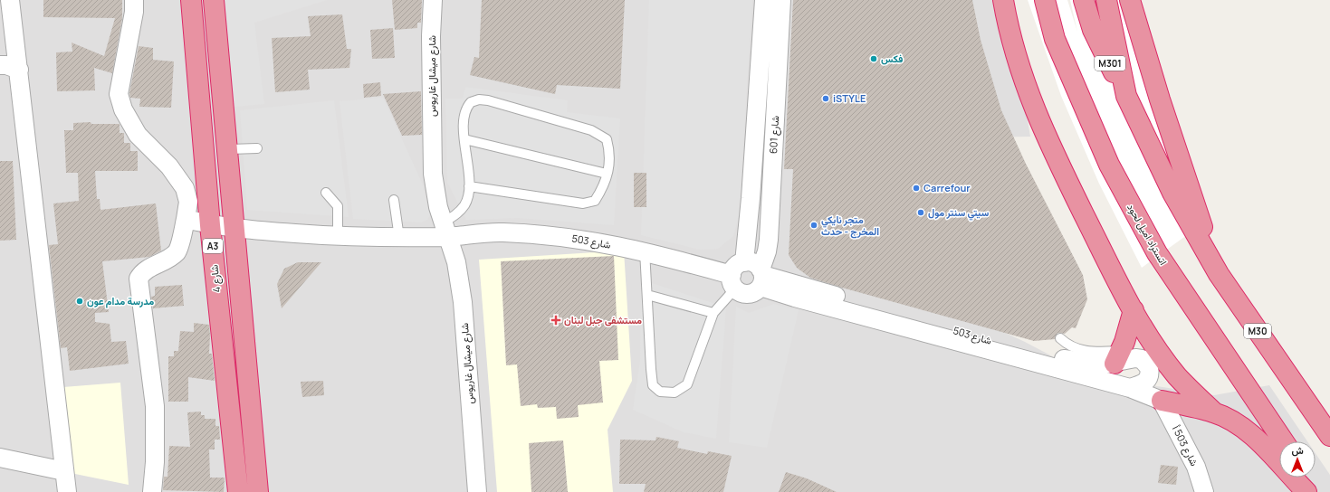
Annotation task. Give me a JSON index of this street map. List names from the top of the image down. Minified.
{"streets":{"highway":["M301","اتستراد اميل لحود","A3","شارع 4","M30"],"street":["شارع ميشال غاريوس","شارع 601","شارع 503","شارع 503 أ"]},"crossings":[["M301","M30"],["شارع ميشال غاريوس","شارع 503"],["شارع 601","شارع 503"],["شارع 503","شارع 503 أ"]],"places":{"other":["فكس","iSTYLE","Carrefour","سيتي سنتر مول","متجر نايكي المخرج - حدث","مدرسة مدام عون"],"health":["مستشفى جبل لبنان"]},"north":"top"}
